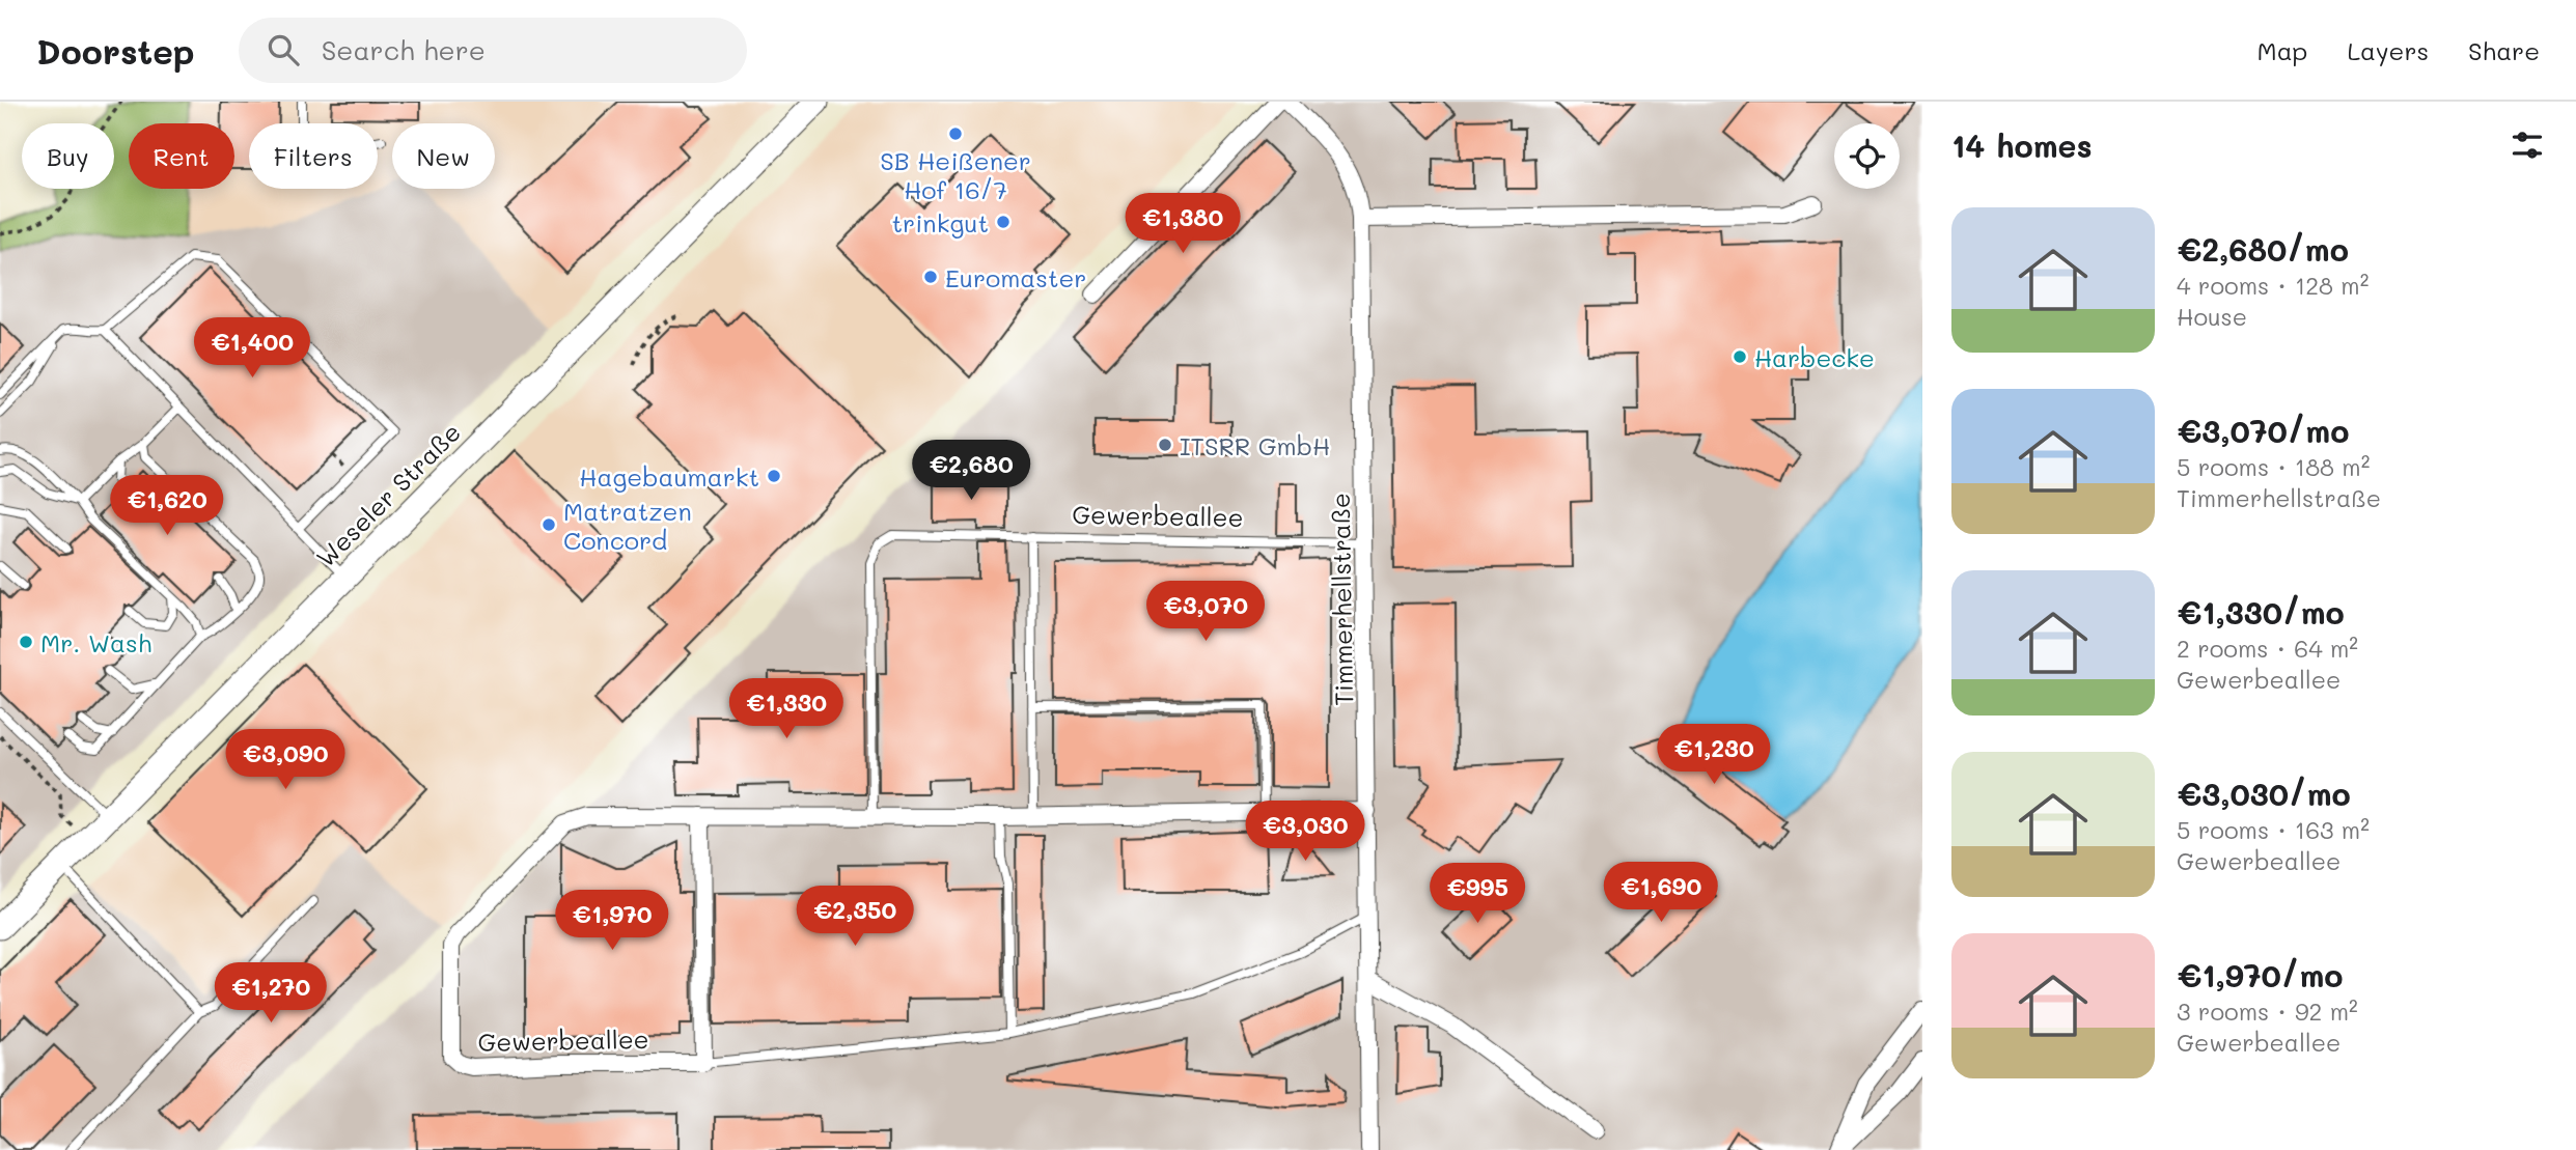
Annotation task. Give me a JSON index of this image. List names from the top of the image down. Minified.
{"streets":{"main road":["Weseler Straße"],"street":["Gewerbeallee","Timmerhellstraße"]},"crossings":[["Gewerbeallee","Timmerhellstraße"]],"places":["SB Heißener Hof 16/7","trinkgut","Euromaster","Harbecke","ITSRR GmbH","Hagebaumarkt","Matratzen Concord","Mr. Wash"],"page":{"header":"Doorstep","search":"Search here","nav":["Map","Layers","Share"],"heading":"14 homes","chip":["Buy","Rent","Filters","New"],"list":[{"name":"€2,680/mo","note":"4 rooms · 128 m² · House"},{"name":"€3,070/mo","note":"5 rooms · 188 m² · Timmerhellstraße"},{"name":"€1,330/mo","note":"2 rooms · 64 m² · Gewerbeallee"},{"name":"€3,030/mo","note":"5 rooms · 163 m² · Gewerbeallee"},{"name":"€1,970/mo","note":"3 rooms · 92 m² · Gewerbeallee"}],"price":["€1,380","€1,400","€2,680","€1,620","€3,070","€1,330","€1,230","€3,090","€3,030","€1,690","€995","€2,350","€1,970","€1,270"]}}
